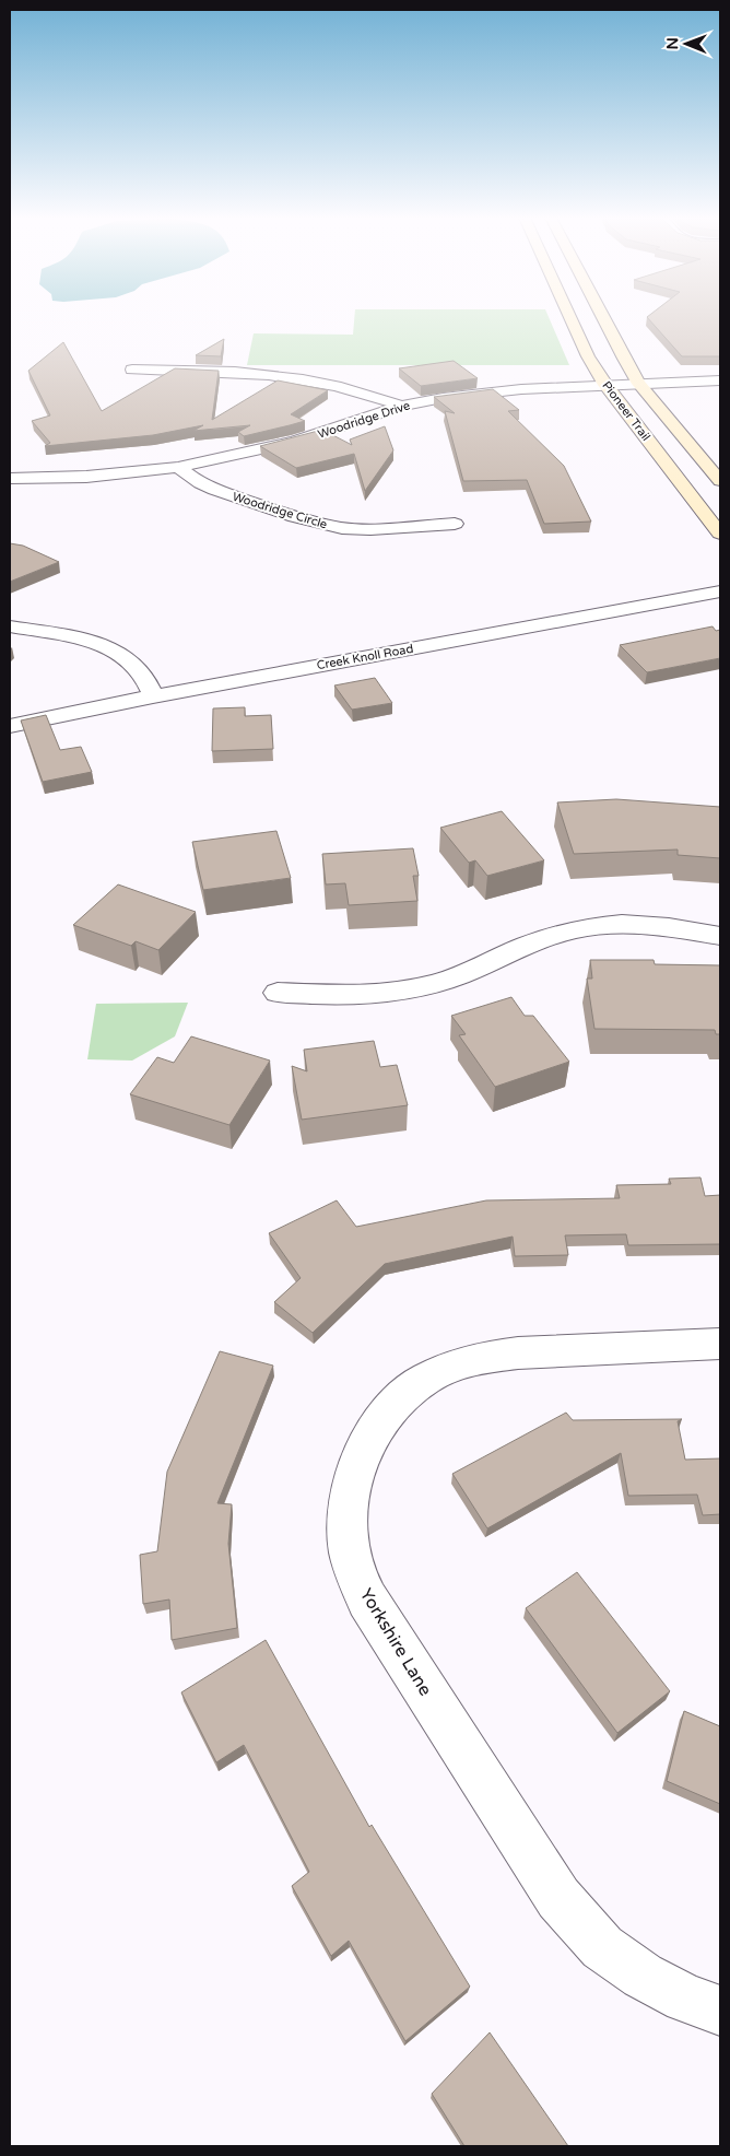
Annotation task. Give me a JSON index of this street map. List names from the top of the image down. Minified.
{"streets":{"main road":["Pioneer Trail"],"street":["Woodridge Drive","Woodridge Circle","Creek Knoll Road","Yorkshire Lane"]},"crossings":[["Pioneer Trail","Woodridge Drive"],["Woodridge Drive","Woodridge Circle"]],"north":"left"}
